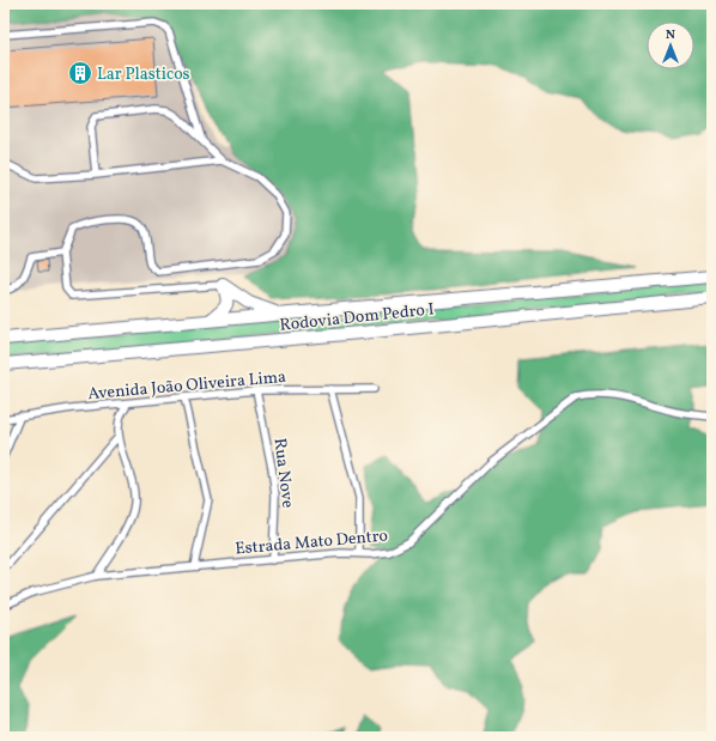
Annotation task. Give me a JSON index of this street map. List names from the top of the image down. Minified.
{"streets":{"highway":["Rodovia Dom Pedro I"],"street":["Avenida João Oliveira Lima","Rua Nove","Estrada Mato Dentro"]},"crossings":[["Avenida João Oliveira Lima","Rua Nove"],["Rua Nove","Estrada Mato Dentro"]],"places":{"building":["Lar Plasticos"]},"north":"top"}
